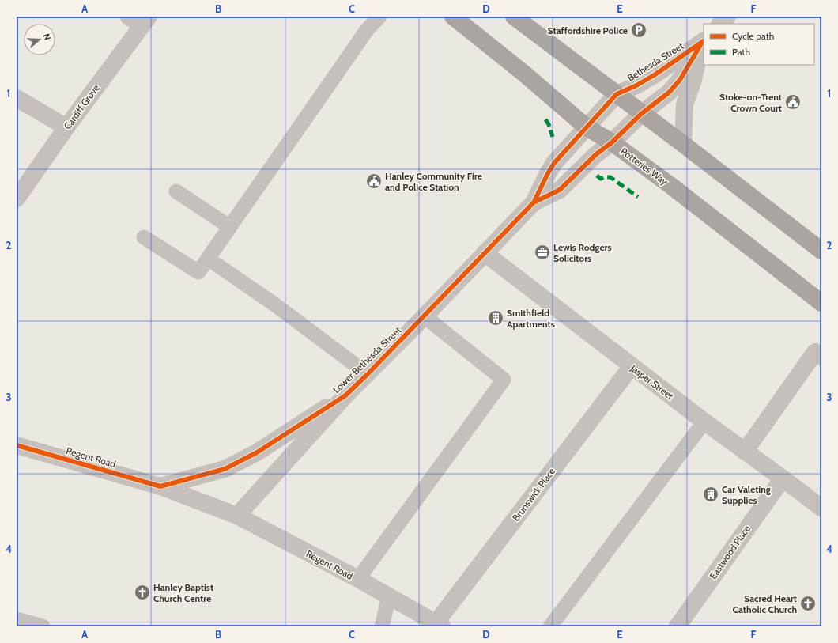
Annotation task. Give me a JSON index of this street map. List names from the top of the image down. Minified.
{"streets":{"main road":["Potteries Way"],"street":["Bethesda Street","Cardiff Grove","Lower Bethesda Street","Jasper Street","Regent Road","Brunswick Place","Eastwood Place"]},"crossings":[["Bethesda Street","Potteries Way"],["Bethesda Street","Lower Bethesda Street"],["Potteries Way","Lower Bethesda Street"],["Lower Bethesda Street","Jasper Street"],["Lower Bethesda Street","Regent Road"],["Jasper Street","Brunswick Place"],["Jasper Street","Eastwood Place"],["Regent Road","Brunswick Place"]],"places":{"parking":["Staffordshire Police"],"public building":["Stoke-on-Trent Crown Court","Hanley Community Fire and Police Station"],"office":["Lewis Rodgers Solicitors"],"building":["Smithfield Apartments","Car Valeting Supplies"],"church":["Hanley Baptist Church Centre","Sacred Heart Catholic Church"]},"legend":["Cycle path","Path"],"north":"right","grid":{"columns":["A","B","C","D","E","F"],"rows":["1","2","3","4"]}}
